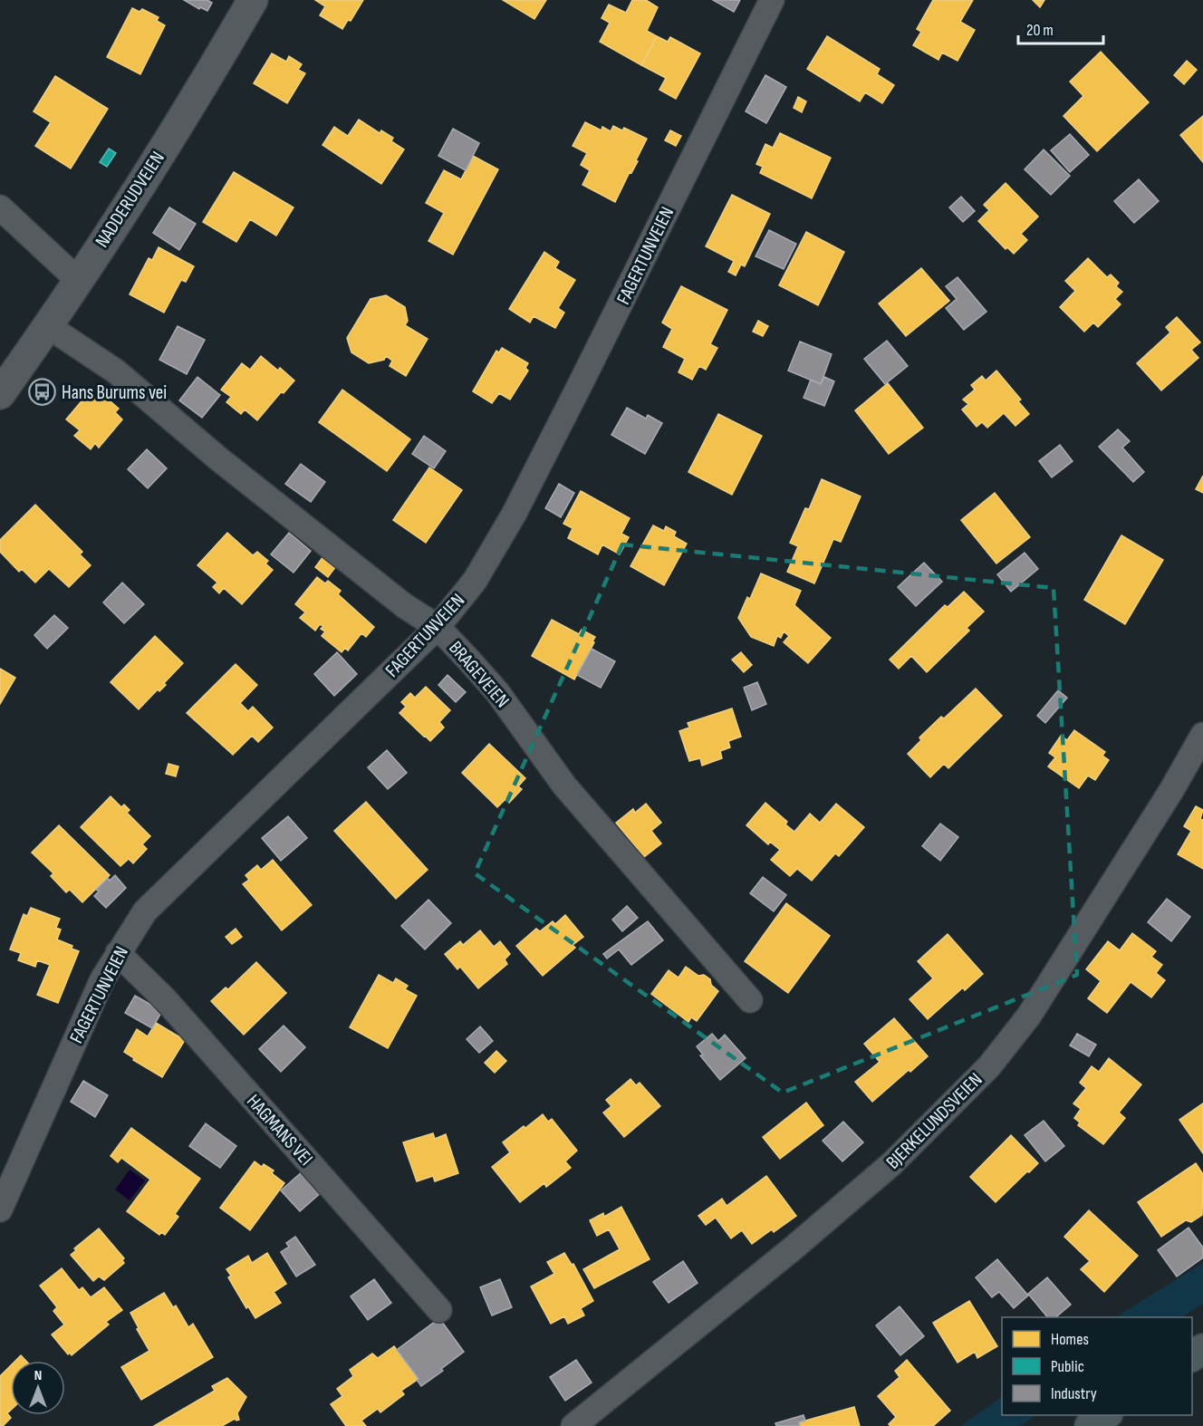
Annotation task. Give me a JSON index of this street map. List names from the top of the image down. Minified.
{"streets":{"main road":["NADDERUDVEIEN"],"street":["FAGERTUNVEIEN","BRAGEVEIEN","BJERKELUNDSVEIEN","HAGMANS VEI"]},"crossings":[["NADDERUDVEIEN","BRAGEVEIEN"],["FAGERTUNVEIEN","BRAGEVEIEN"],["FAGERTUNVEIEN","HAGMANS VEI"]],"places":{"bus stop":["Hans Burums vei"]},"legend":["Homes","Public","Industry"],"scale_bar":"20 m","north":"top"}
